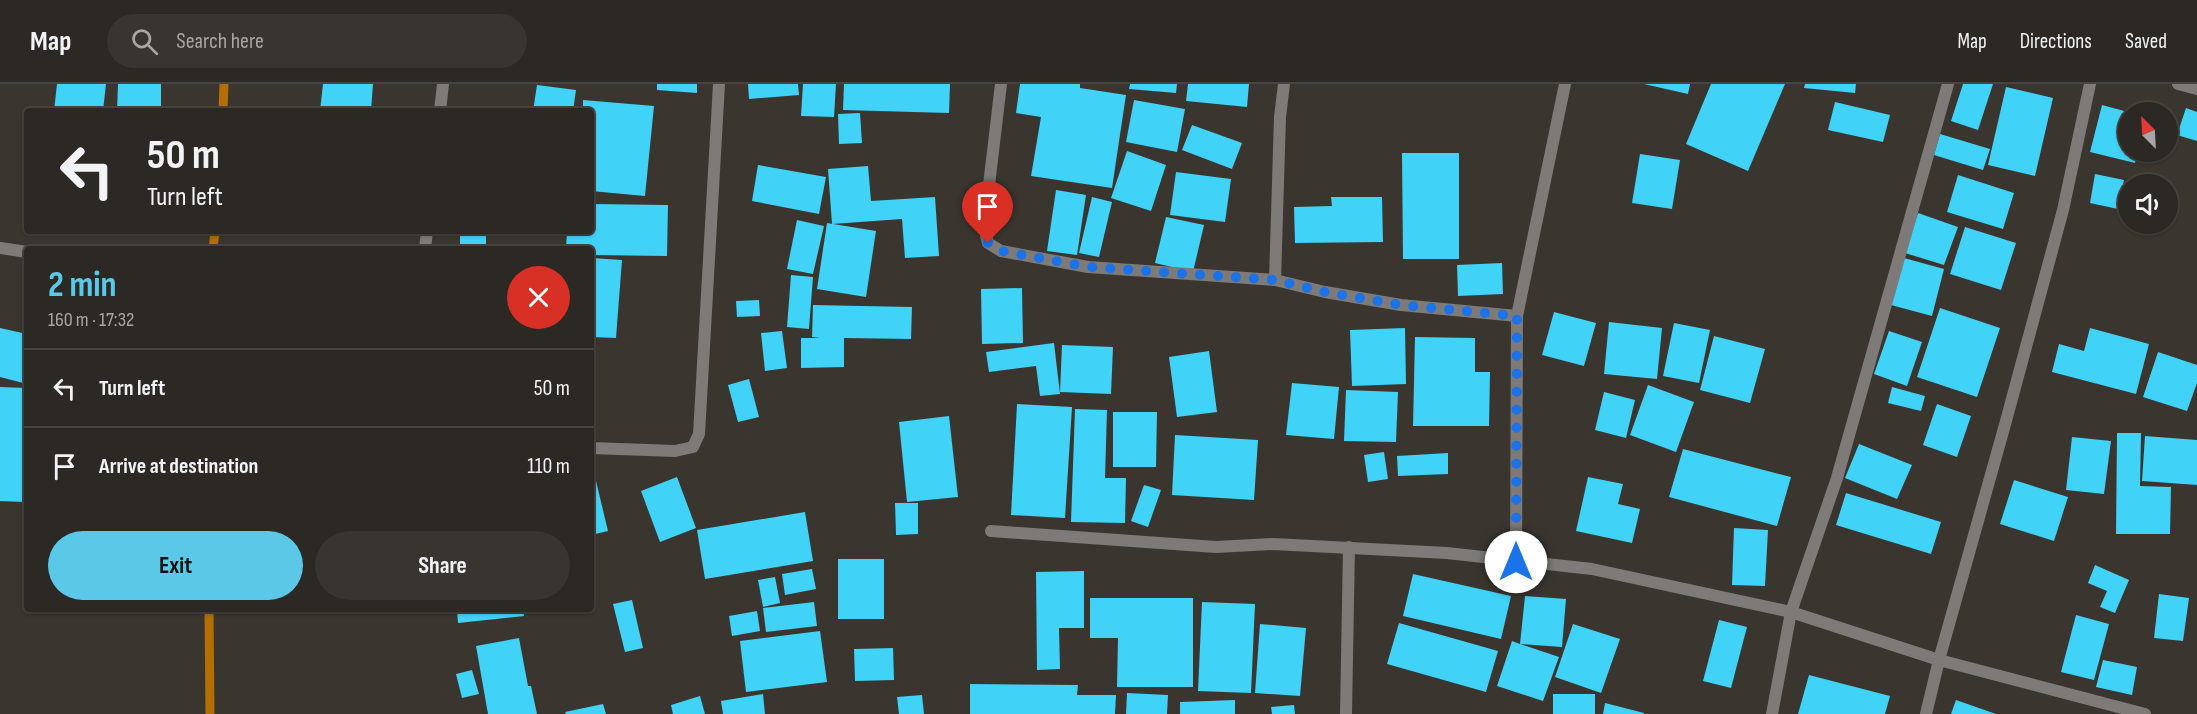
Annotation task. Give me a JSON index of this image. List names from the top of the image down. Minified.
{"north":"top left","page":{"header":"Map","search":"Search here","nav":["Map","Directions","Saved"],"turn":["50 m","Turn left"],"heading":["2 min","160 m · 17:32"],"list":[{"name":"Turn left","value":"50 m"},{"name":"Arrive at destination","value":"110 m"}],"buttons":["Exit","Share"]}}
